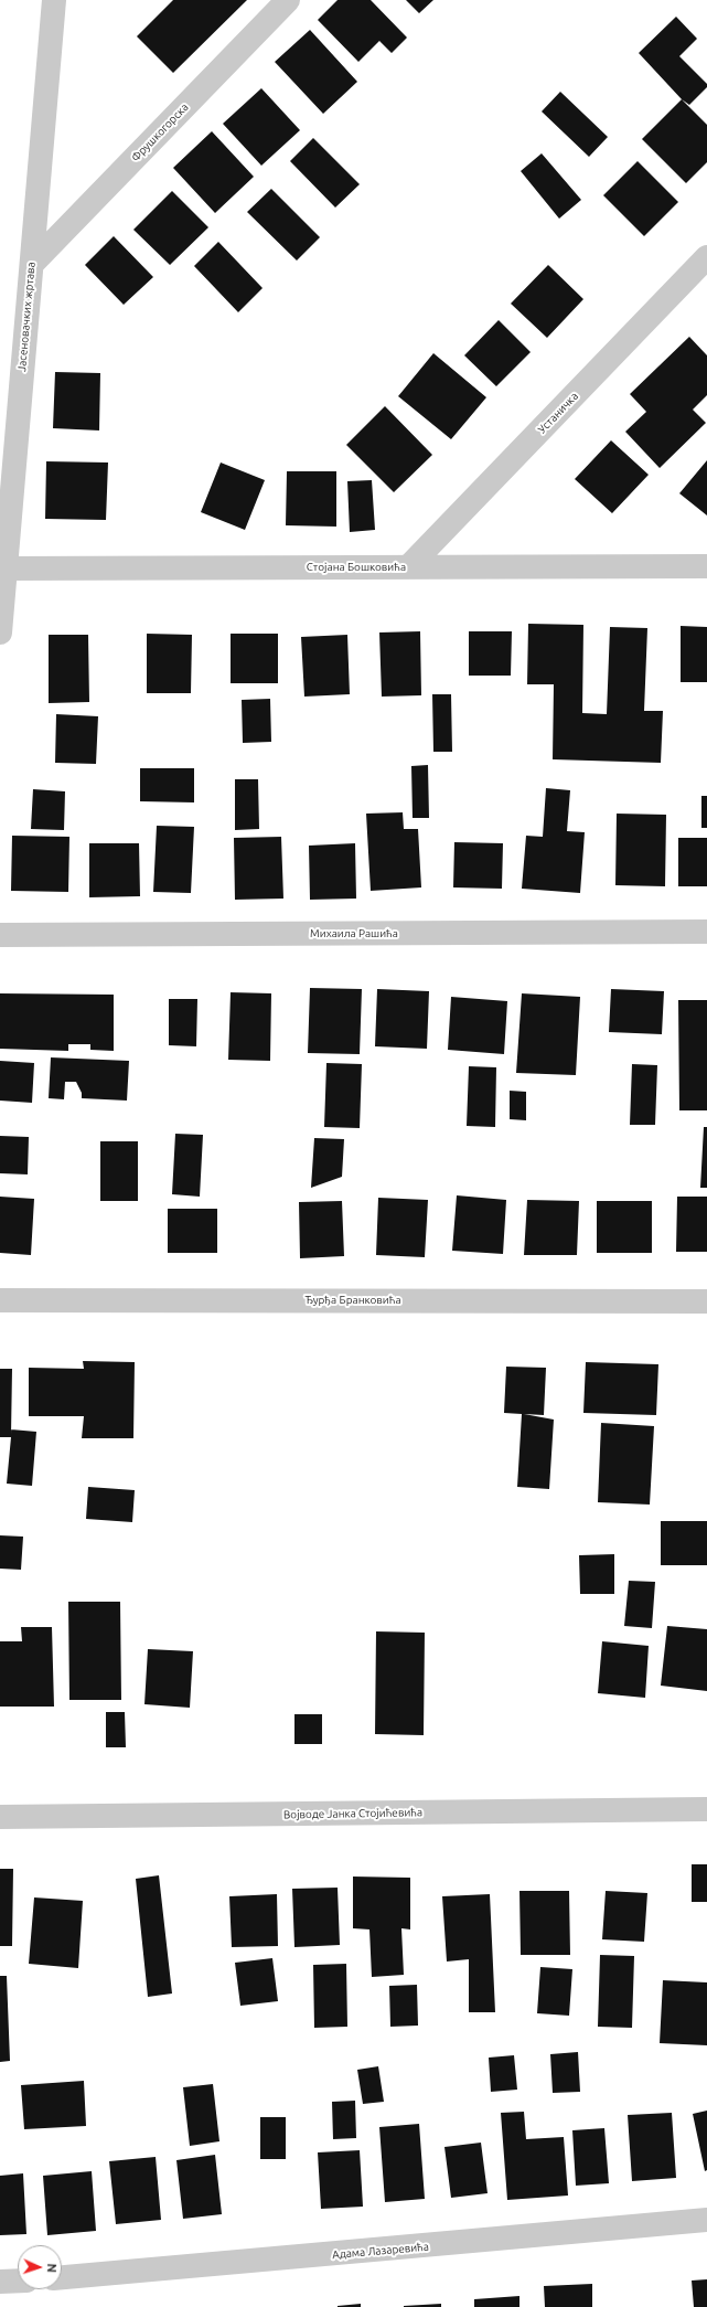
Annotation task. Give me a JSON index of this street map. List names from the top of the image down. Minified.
{"streets":{"street":["Фрушкогорска","Јасеновачких жртава","Устаничка","Стојана Бошковића","Михаила Рашића","Ђурђа Бранковића","Војводе Јанка Стојићевића","Адама Лазаревића"]},"crossings":[["Фрушкогорска","Јасеновачких жртава"],["Јасеновачких жртава","Стојана Бошковића"],["Устаничка","Стојана Бошковића"]],"north":"right"}
